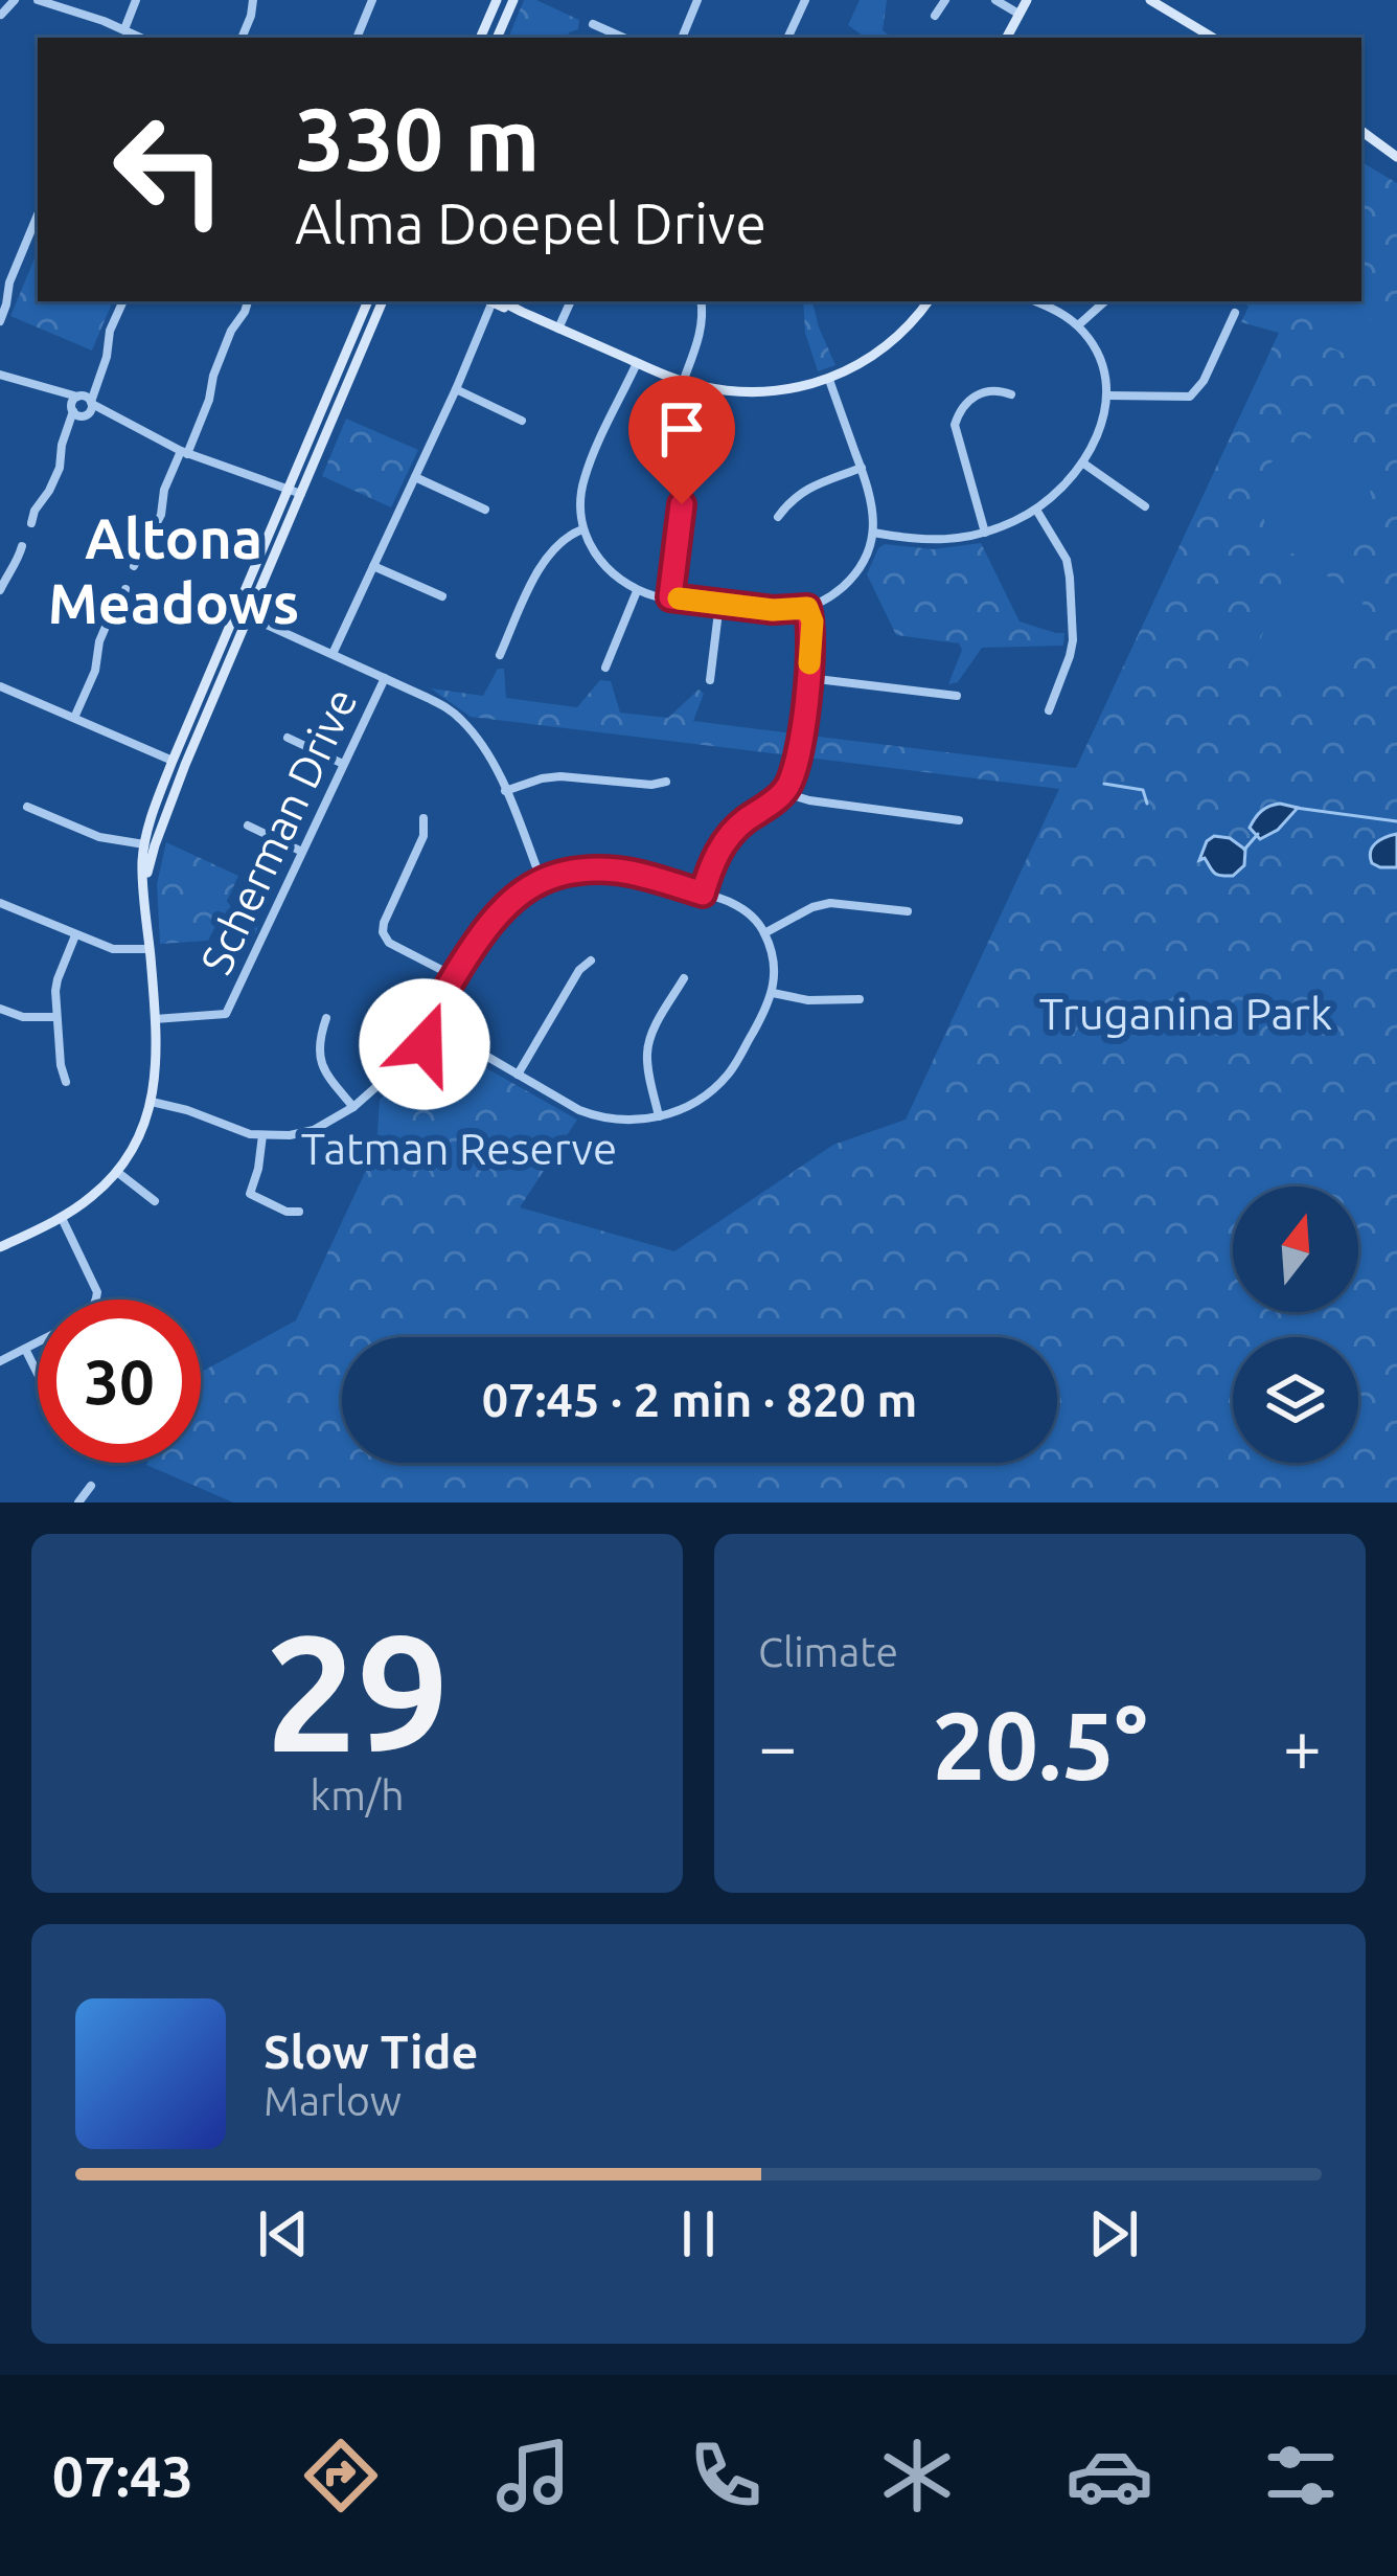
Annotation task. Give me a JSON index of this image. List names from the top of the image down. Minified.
{"streets":{"street":["Scherman Drive"]},"districts":["Altona Meadows"],"parks":["Truganina Park","Tatman Reserve"],"north":"top","page":{"turn":["330 m","Alma Doepel Drive"],"limit":"30","trip":"07:45 · 2 min · 820 m","tile":[["29","km/h"],"Climate"],"heat":["−","20.5°","+"],"song":["Slow Tide","Marlow"],"tabs":"07:43"}}
